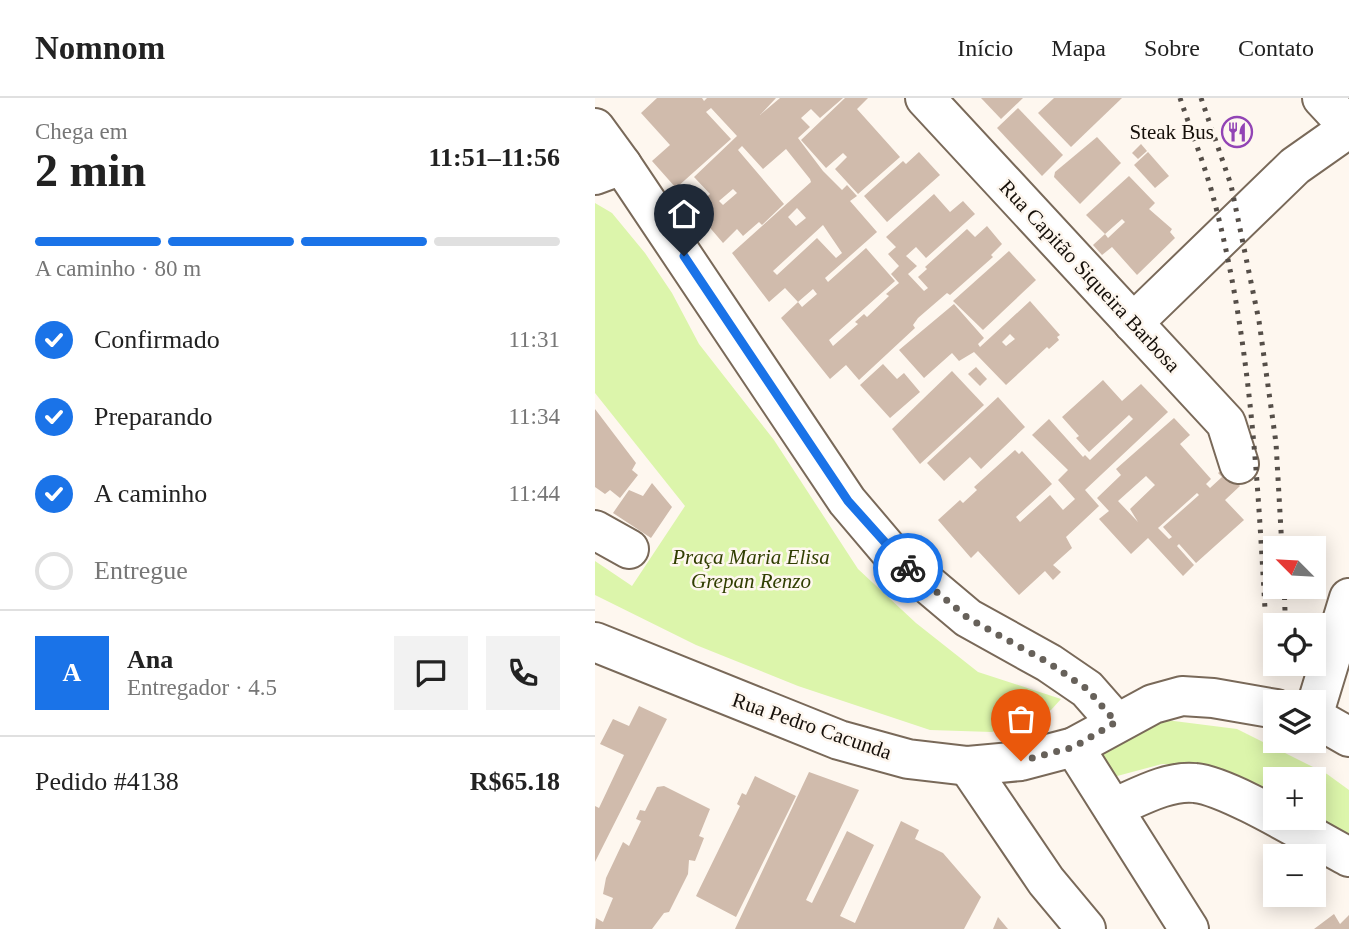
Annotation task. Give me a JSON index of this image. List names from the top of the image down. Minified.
{"streets":{"street":["Rua Capitão Siqueira Barbosa","Rua Pedro Cacunda"]},"parks":["Praça Maria Elisa Grepan Renzo"],"places":{"restaurant":["Steak Bus"]},"north":"top left","page":{"header":"Nomnom","nav":["Início","Mapa","Sobre","Contato"],"heading":["2 min","Chega em","11:51–11:56"],"panel":["Ana","Entregador · 4.5","Pedido #4138","R$65.18"],"bar":"A caminho · 80 m","list":[["Confirmado","11:31"],["Preparando","11:34"],["A caminho","11:44"],"Entregue"],"map_buttons":["+","−"],"round":"A"}}
